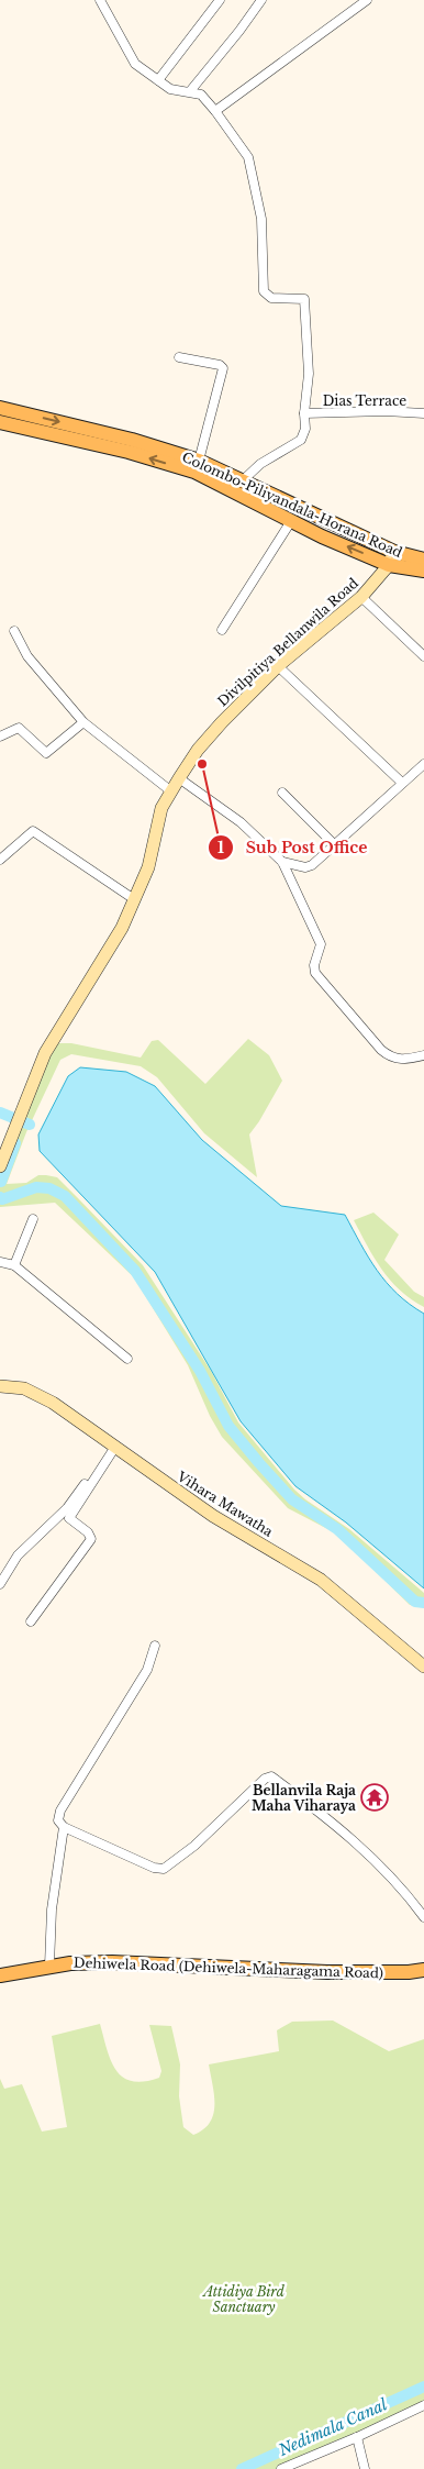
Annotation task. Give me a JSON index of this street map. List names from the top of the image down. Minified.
{"streets":{"main road":["Colombo-Piliyandala-Horana Road","Dehiwela Road (Dehiwela-Maharagama Road)"],"street":["Dias Terrace","Divilpitiya Bellanwila Road","Vihara Mawatha"]},"crossings":[["Colombo-Piliyandala-Horana Road","Divilpitiya Bellanwila Road"]],"water":["Nedimala Canal"],"parks":["Attidiya Bird Sanctuary"],"places":{"other":["Sub Post Office"],"temple":["Bellanvila Raja Maha Viharaya"]}}
